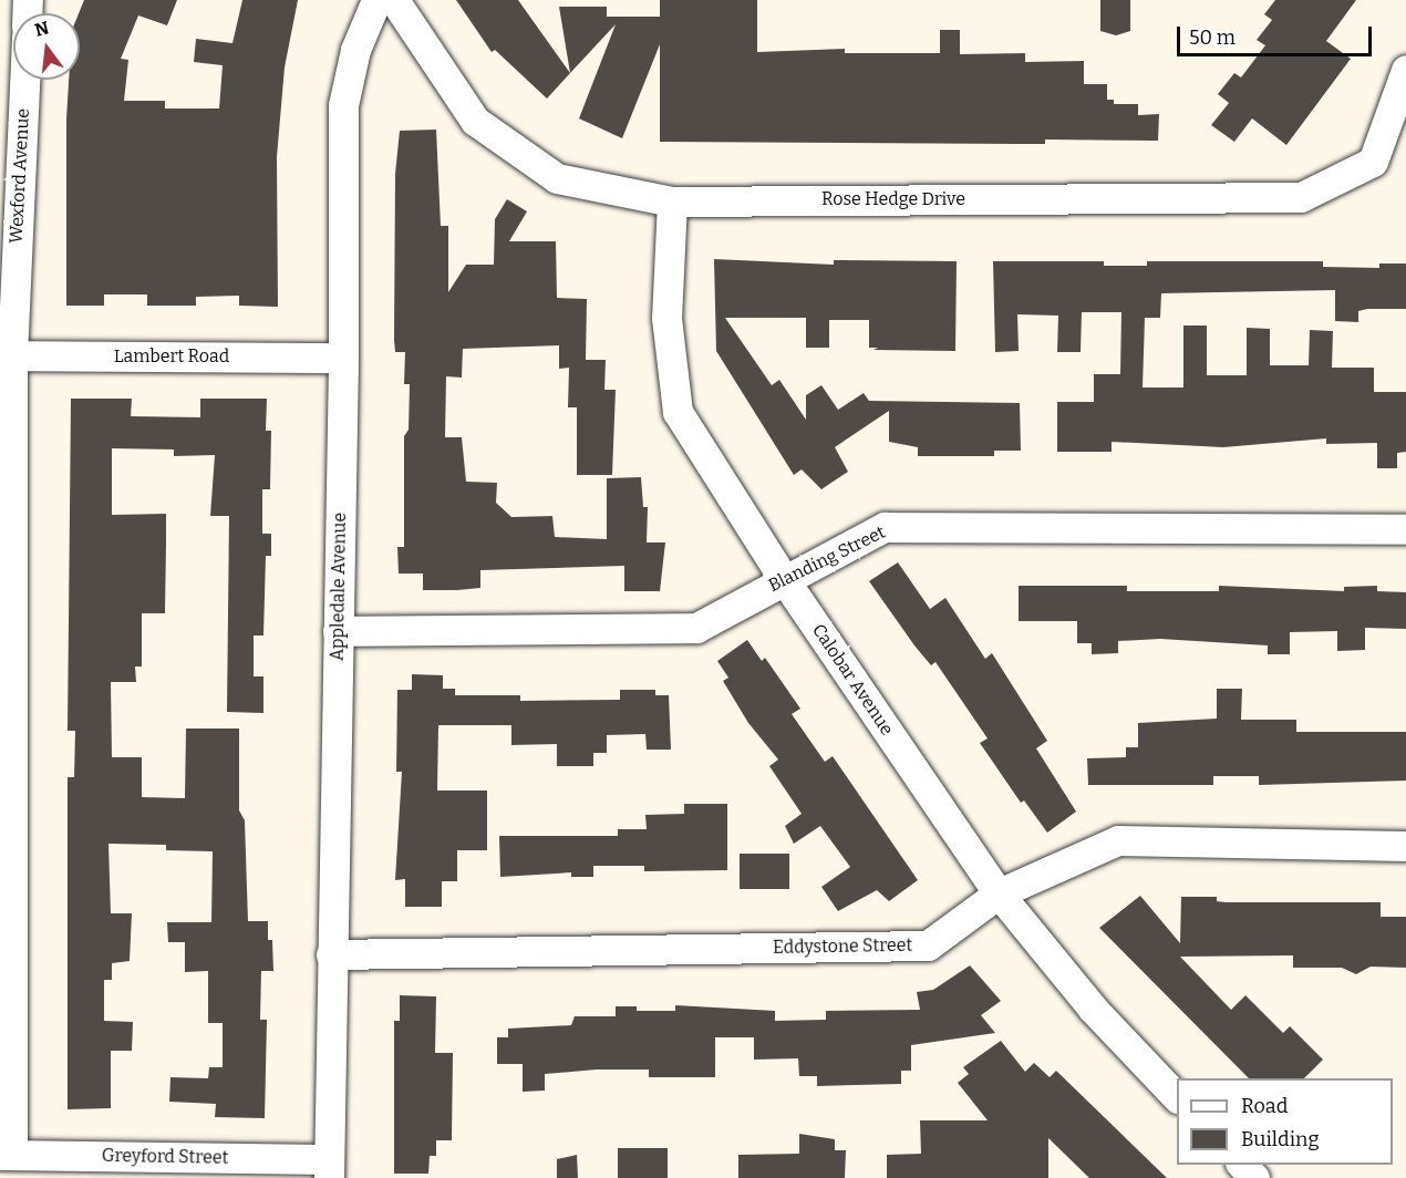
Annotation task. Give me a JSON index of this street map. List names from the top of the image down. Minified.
{"streets":{"street":["Wexford Avenue","Rose Hedge Drive","Lambert Road","Blanding Street","Appledale Avenue","Calobar Avenue","Eddystone Street","Greyford Street"]},"crossings":[["Wexford Avenue","Lambert Road"],["Wexford Avenue","Greyford Street"],["Rose Hedge Drive","Calobar Avenue"],["Lambert Road","Appledale Avenue"],["Blanding Street","Appledale Avenue"],["Blanding Street","Calobar Avenue"],["Appledale Avenue","Eddystone Street"],["Appledale Avenue","Greyford Street"],["Calobar Avenue","Eddystone Street"]],"legend":["Road","Building"],"scale_bar":"50 m","north":"top"}
